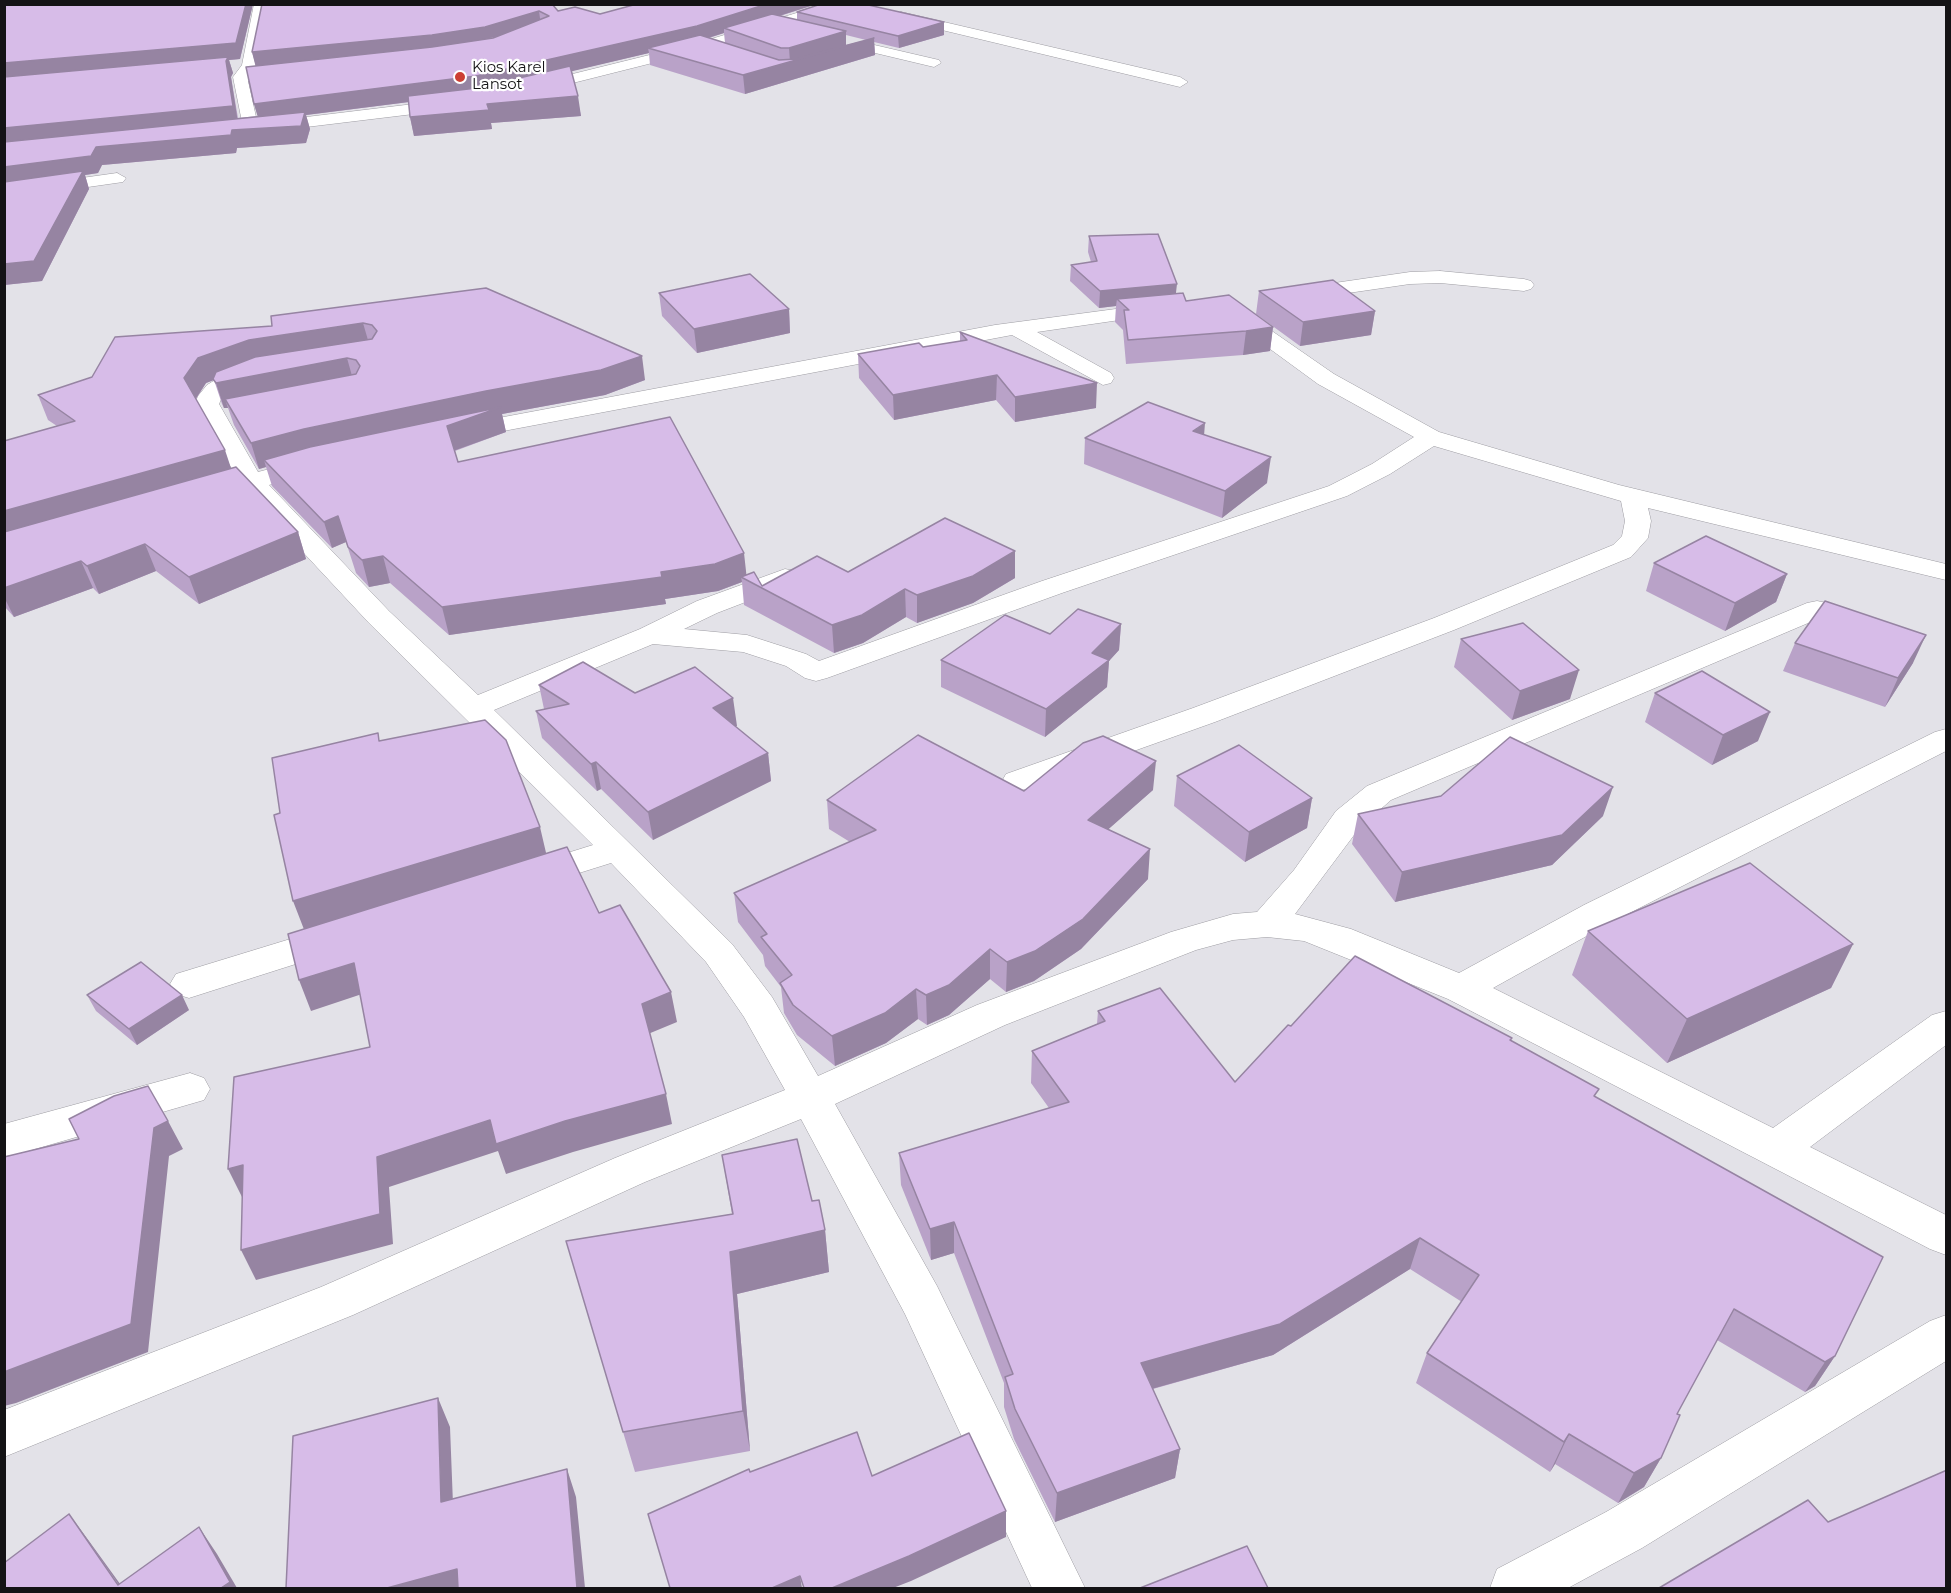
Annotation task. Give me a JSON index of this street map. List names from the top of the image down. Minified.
{"places":["Kios Karel Lansot"]}
